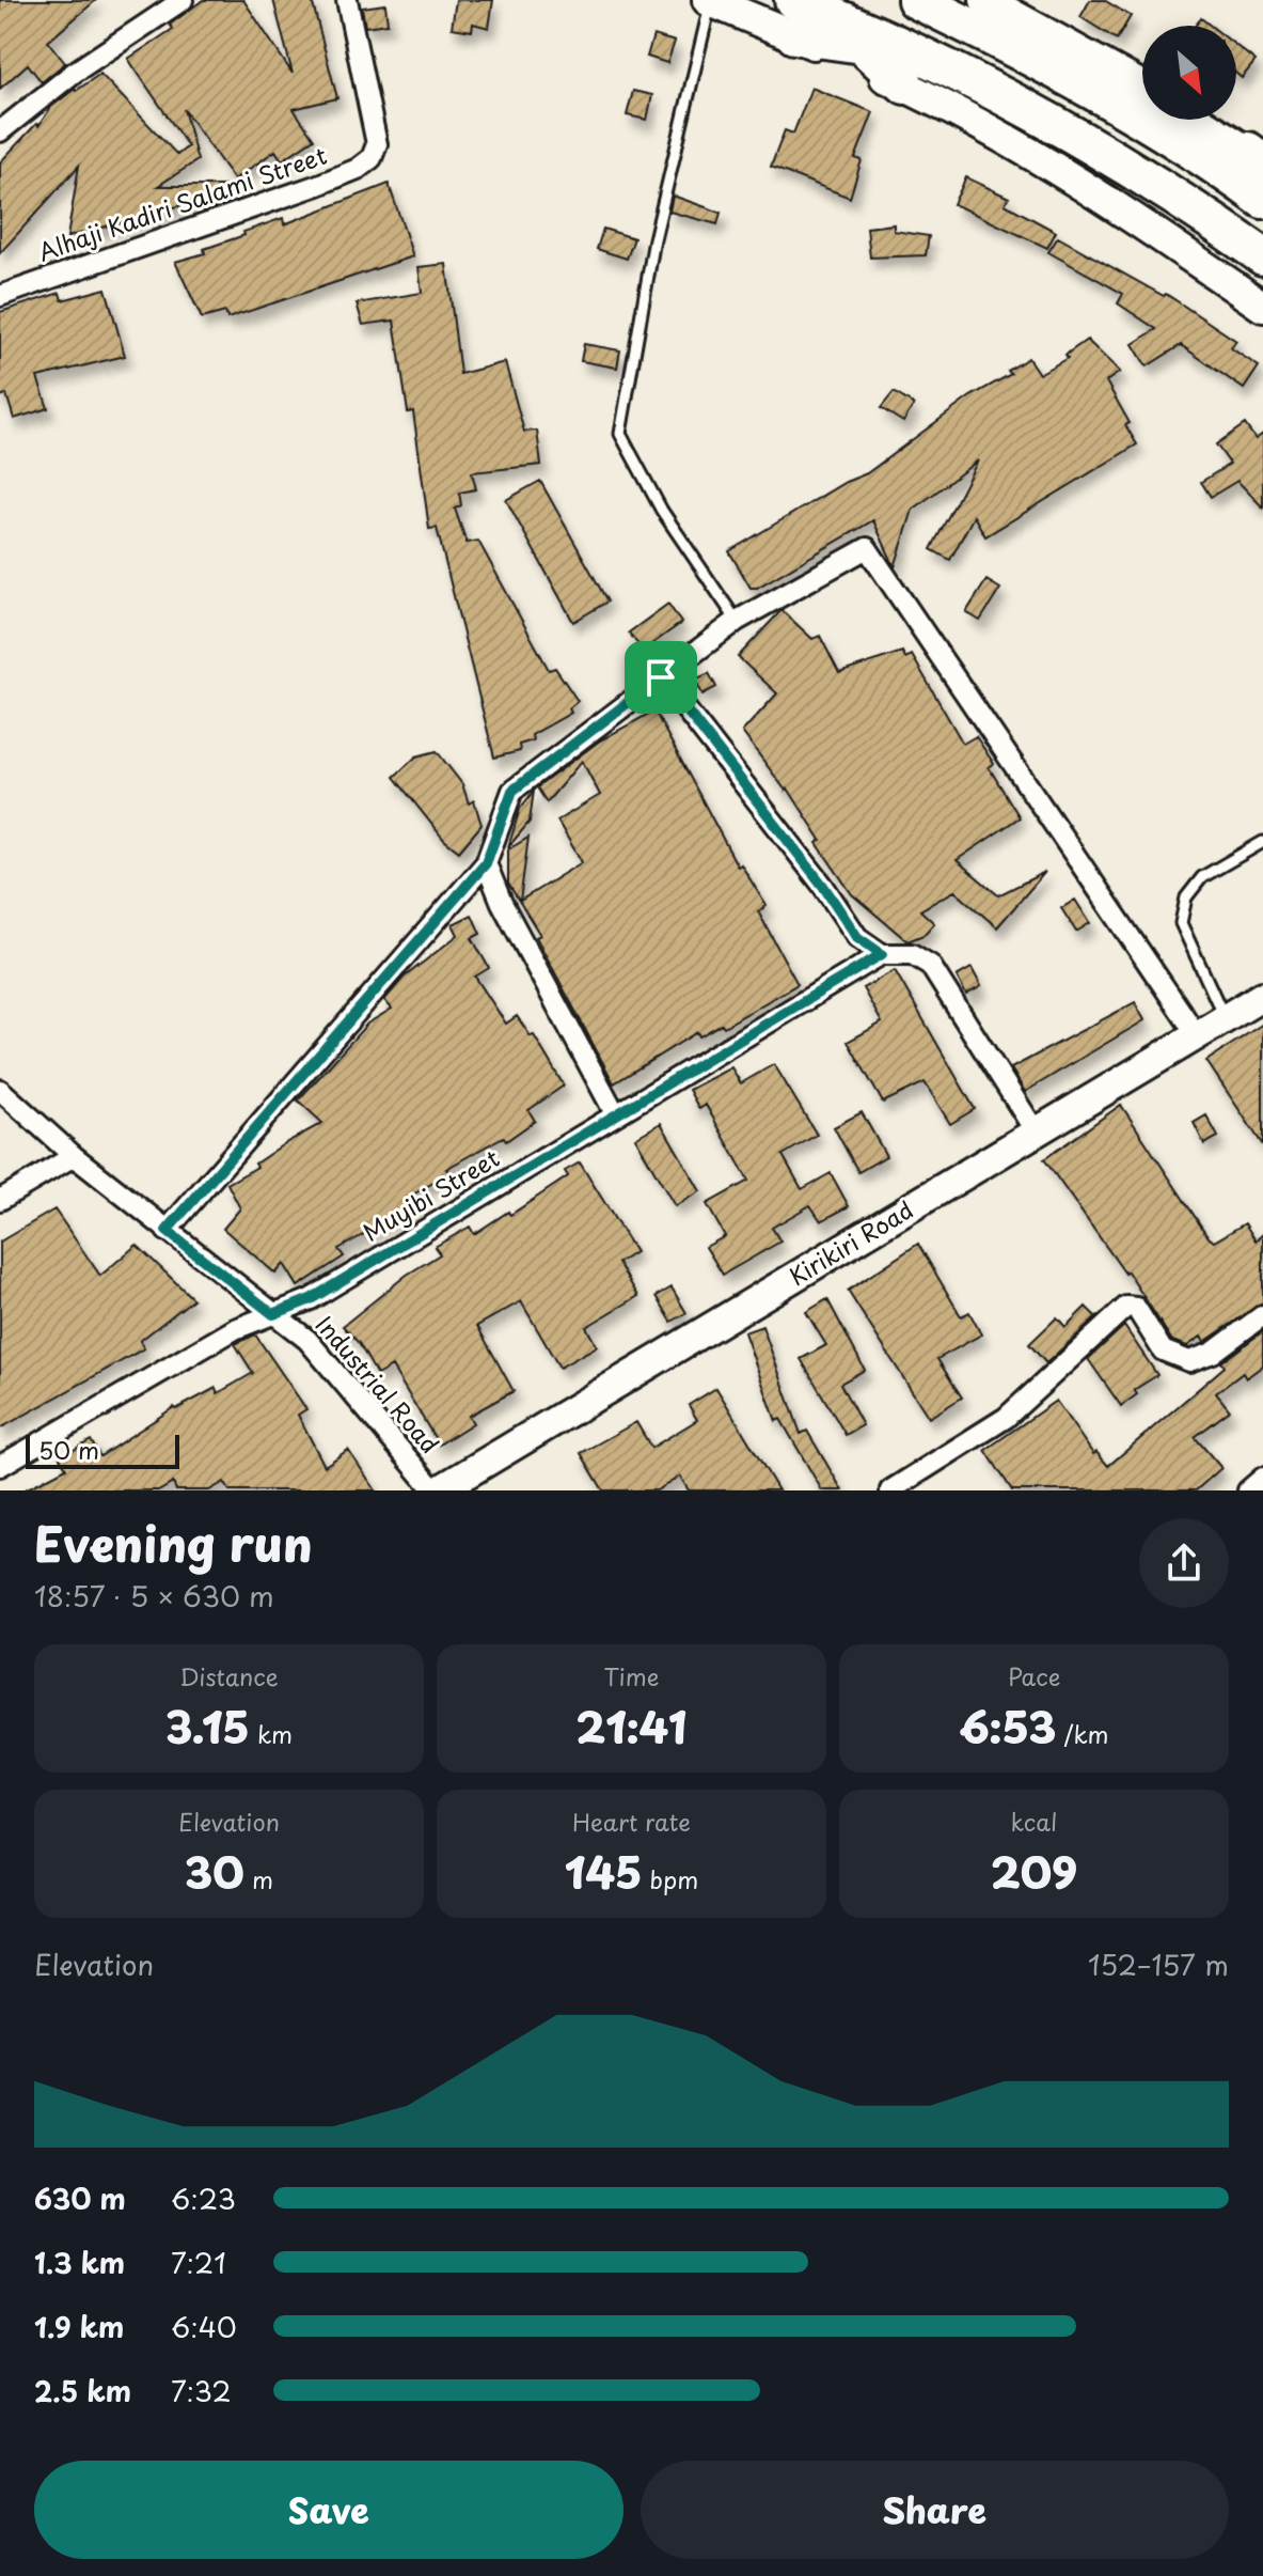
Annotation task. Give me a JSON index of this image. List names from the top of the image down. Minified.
{"streets":{"main road":["Kirikiri Road"],"street":["Alhaji Kadiri Salami Street","Muyibi Street","Industrial Road"]},"crossings":[["Muyibi Street","Industrial Road"],["Kirikiri Road","Industrial Road"]],"scale_bar":"50 m","north":"bottom right","page":{"scale":"50 m","heading":["Evening run","18:57 · 5 × 630 m"],"stats":[["Distance","3.15 km"],["Time","21:41"],["Pace","6:53 /km"],["Elevation","30 m"],["Heart rate","145 bpm"],["kcal","209"]],"chart":["Elevation","152–157 m"],"list":[{"name":"630 m","note":"6:23"},{"name":"1.3 km","note":"7:21"},{"name":"1.9 km","note":"6:40"},{"name":"2.5 km","note":"7:32"}],"buttons":["Save","Share"]}}
